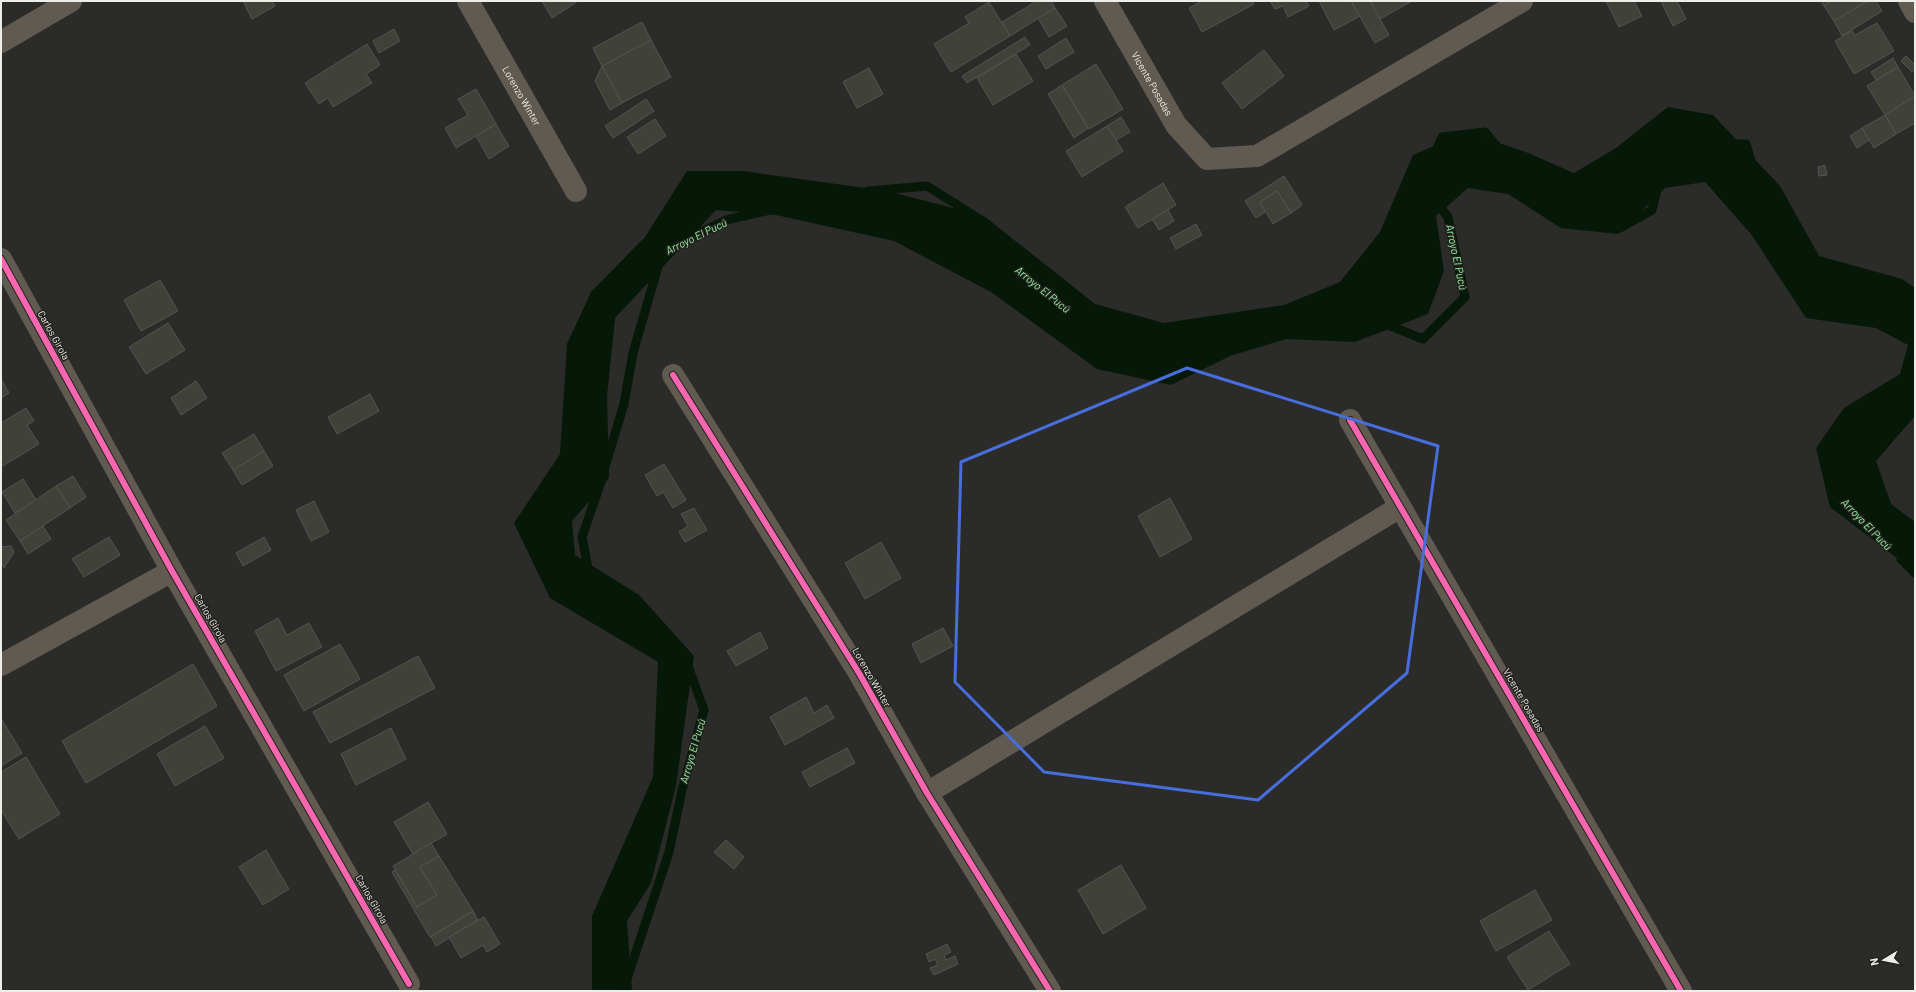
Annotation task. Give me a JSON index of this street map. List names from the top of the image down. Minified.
{"streets":{"street":["Vicente Posadas","Lorenzo Winter","Carlos Girola"]},"water":["Arroyo El Pucú"],"north":"left"}
